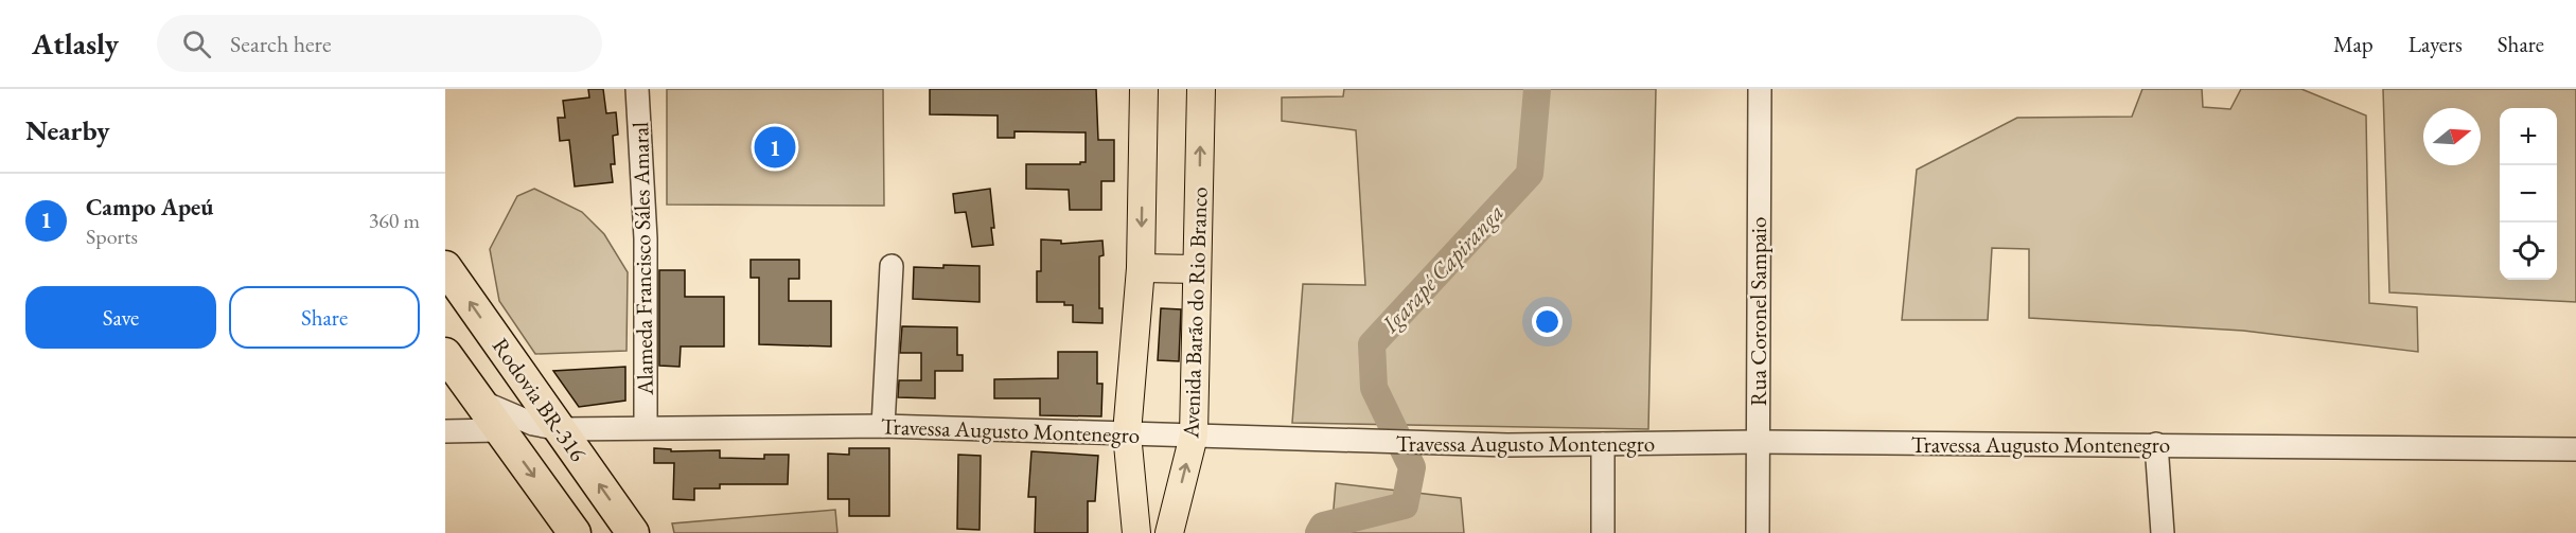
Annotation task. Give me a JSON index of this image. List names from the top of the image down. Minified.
{"streets":{"highway":["Rodovia BR-316"],"main road":["Avenida Barão do Rio Branco"],"street":["Alameda Francisco Sáles Amaral","Rua Coronel Sampaio","Travessa Augusto Montenegro"]},"crossings":[["Alameda Francisco Sáles Amaral","Travessa Augusto Montenegro"],["Rua Coronel Sampaio","Travessa Augusto Montenegro"],["Avenida Barão do Rio Branco","Travessa Augusto Montenegro"],["Rodovia BR-316","Travessa Augusto Montenegro"]],"water":["Igarapé Capiranga"],"north":"right","page":{"header":"Atlasly","search":"Search here","nav":["Map","Layers","Share"],"heading":"Nearby","map_buttons":["+","−"],"pins":"1","list":[{"mark":"1","name":"Campo Apeú","note":"Sports","value":"360 m"}],"buttons":["Save","Share"]}}
